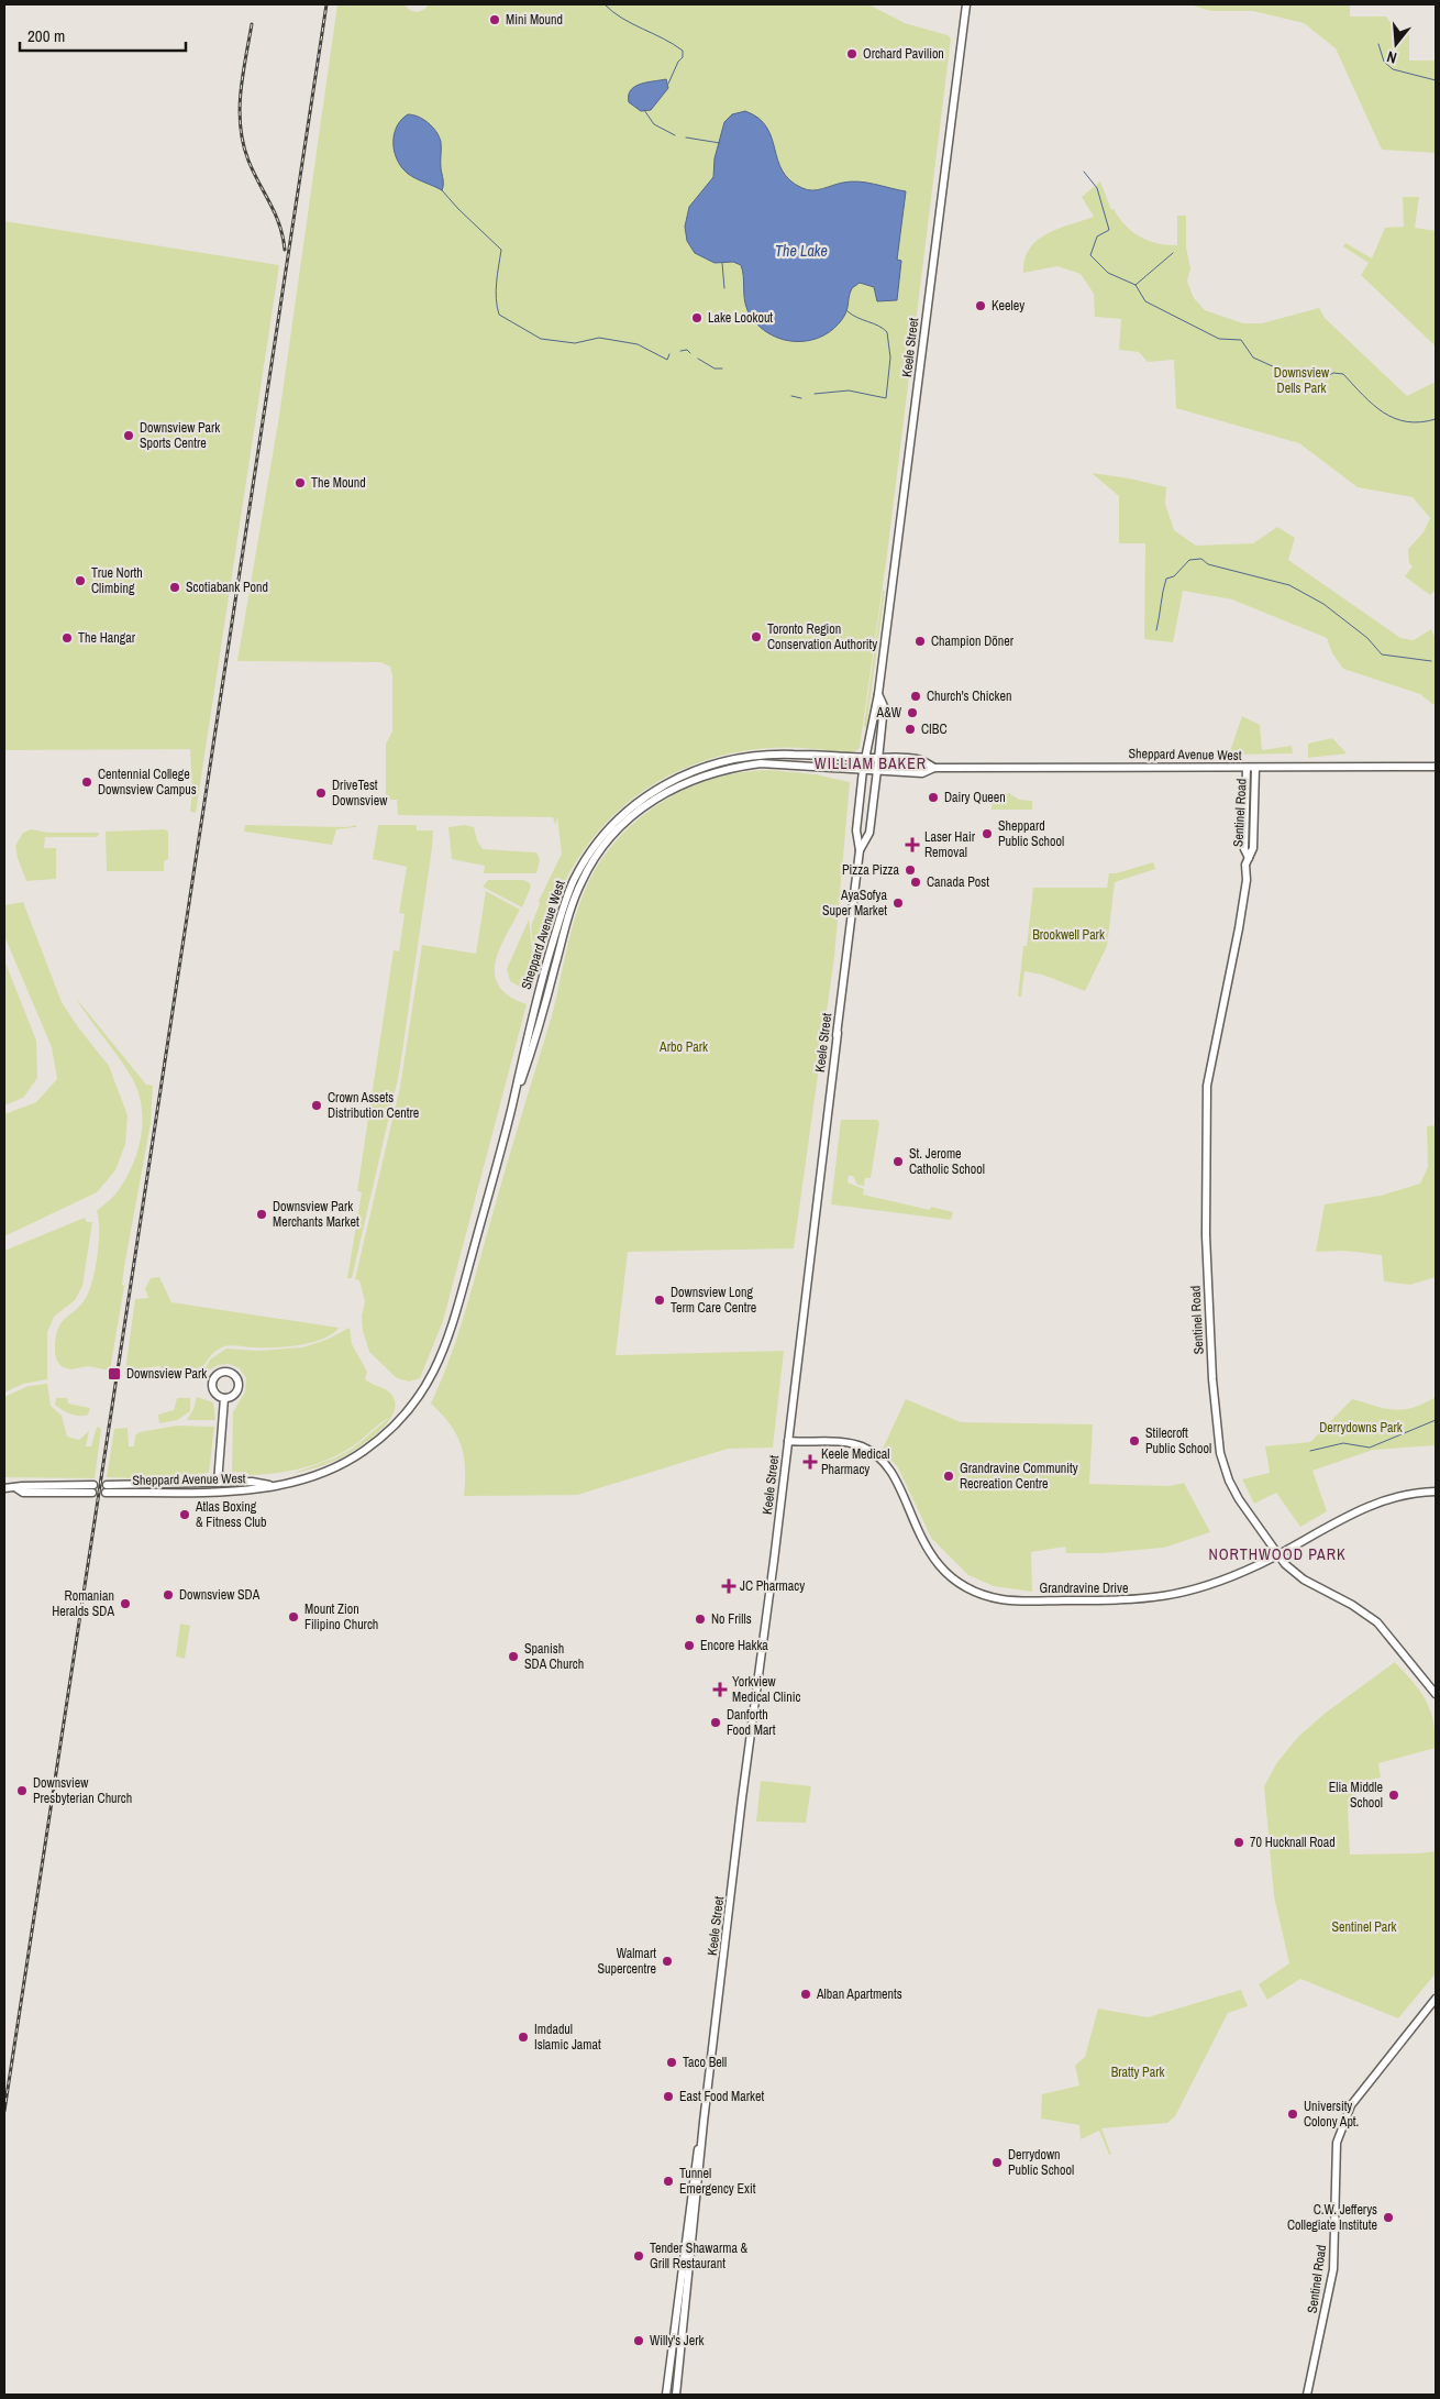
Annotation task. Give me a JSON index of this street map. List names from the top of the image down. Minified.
{"streets":{"main road":["Keele Street","Sheppard Avenue West","Sentinel Road","Grandravine Drive"]},"crossings":[["Keele Street","Sheppard Avenue West"],["Keele Street","Grandravine Drive"],["Sheppard Avenue West","Sentinel Road"],["Sentinel Road","Grandravine Drive"]],"districts":["WILLIAM BAKER","NORTHWOOD PARK"],"water":["The Lake"],"parks":["Downsview Dells Park","Brookwell Park","Arbo Park","Derrydowns Park","Sentinel Park","Bratty Park"],"places":{"other":["Mini Mound","Orchard Pavilion","Keeley","Lake Lookout","Downsview Park Sports Centre","The Mound","True North Climbing","Scotiabank Pond","Toronto Region Conservation Authority","The Hangar","Champion Döner","Church's Chicken","A&W","CIBC","Centennial College Downsview Campus","DriveTest Downsview","Dairy Queen","Sheppard Public School","Pizza Pizza","Canada Post","AyaSofya Super Market","Crown Assets Distribution Centre","St. Jerome Catholic School","Downsview Park Merchants Market","Downsview Long Term Care Centre","Stilecroft Public School","Grandravine Community Recreation Centre","Atlas Boxing & Fitness Club","Downsview SDA","Romanian Heralds SDA","Mount Zion Filipino Church","No Frills","Encore Hakka","Spanish SDA Church","Danforth Food Mart","Downsview Presbyterian Church","Elia Middle School","70 Hucknall Road","Walmart Supercentre","Alban Apartments","Imdadul Islamic Jamat","Taco Bell","East Food Market","University Colony Apt.","Derrydown Public School","Tunnel Emergency Exit","C.W. Jefferys Collegiate Institute","Tender Shawarma & Grill Restaurant","Willy's Jerk"],"health":["Laser Hair Removal","Keele Medical Pharmacy","JC Pharmacy","Yorkview Medical Clinic"],"transit":["Downsview Park"]},"scale_bar":"200 m","north":"bottom"}
